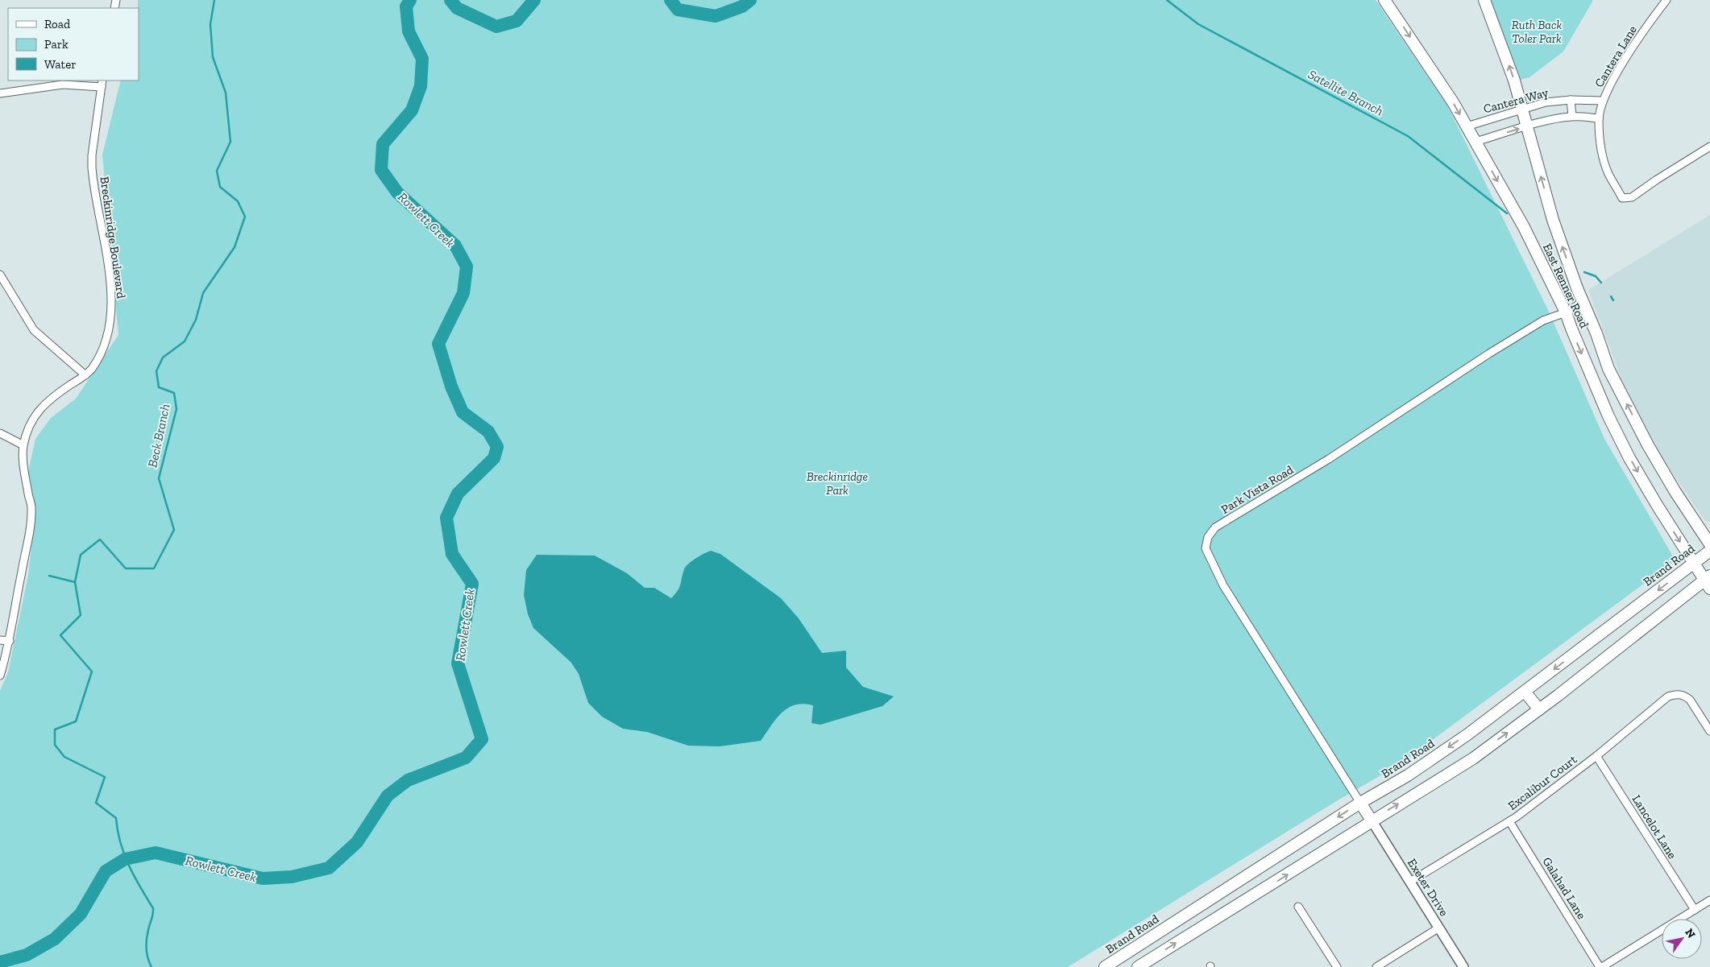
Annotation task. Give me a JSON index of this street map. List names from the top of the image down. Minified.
{"streets":{"main road":["East Renner Road","Brand Road"],"street":["Cantera Lane","Cantera Way","Breckinridge Boulevard","Park Vista Road","Excalibur Court","Lancelot Lane","Exeter Drive","Galahad Lane"]},"crossings":[["Cantera Lane","Cantera Way"],["Cantera Way","East Renner Road"],["East Renner Road","Park Vista Road"],["East Renner Road","Brand Road"],["Park Vista Road","Brand Road"],["Excalibur Court","Lancelot Lane"],["Excalibur Court","Exeter Drive"],["Excalibur Court","Galahad Lane"]],"water":["Satellite Branch","Rowlett Creek","Beck Branch"],"parks":["Ruth Back Toler Park","Breckinridge Park"],"legend":["Road","Park","Water"],"north":"top right"}
